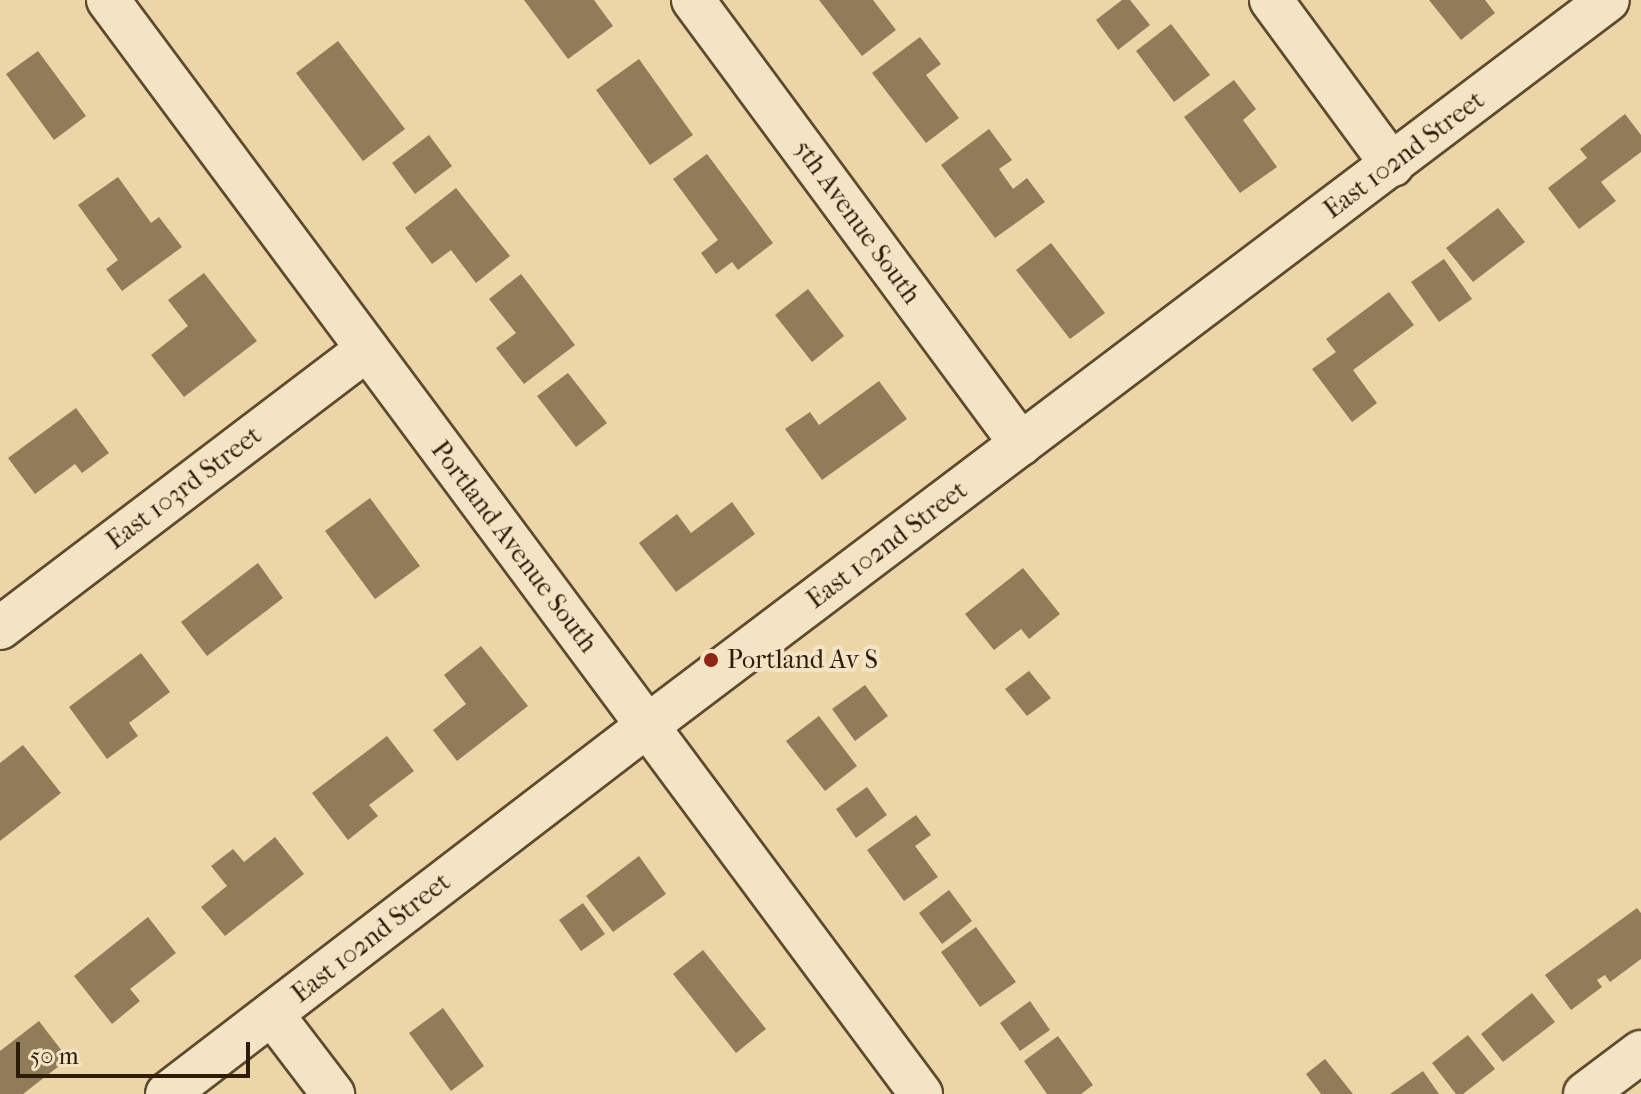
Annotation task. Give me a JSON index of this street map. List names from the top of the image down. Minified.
{"streets":{"street":["East 102nd Street","5th Avenue South","East 103rd Street","Portland Avenue South"]},"crossings":[["East 102nd Street","5th Avenue South"],["East 102nd Street","Portland Avenue South"],["East 103rd Street","Portland Avenue South"]],"places":["Portland Av S"],"scale_bar":"50 m"}
